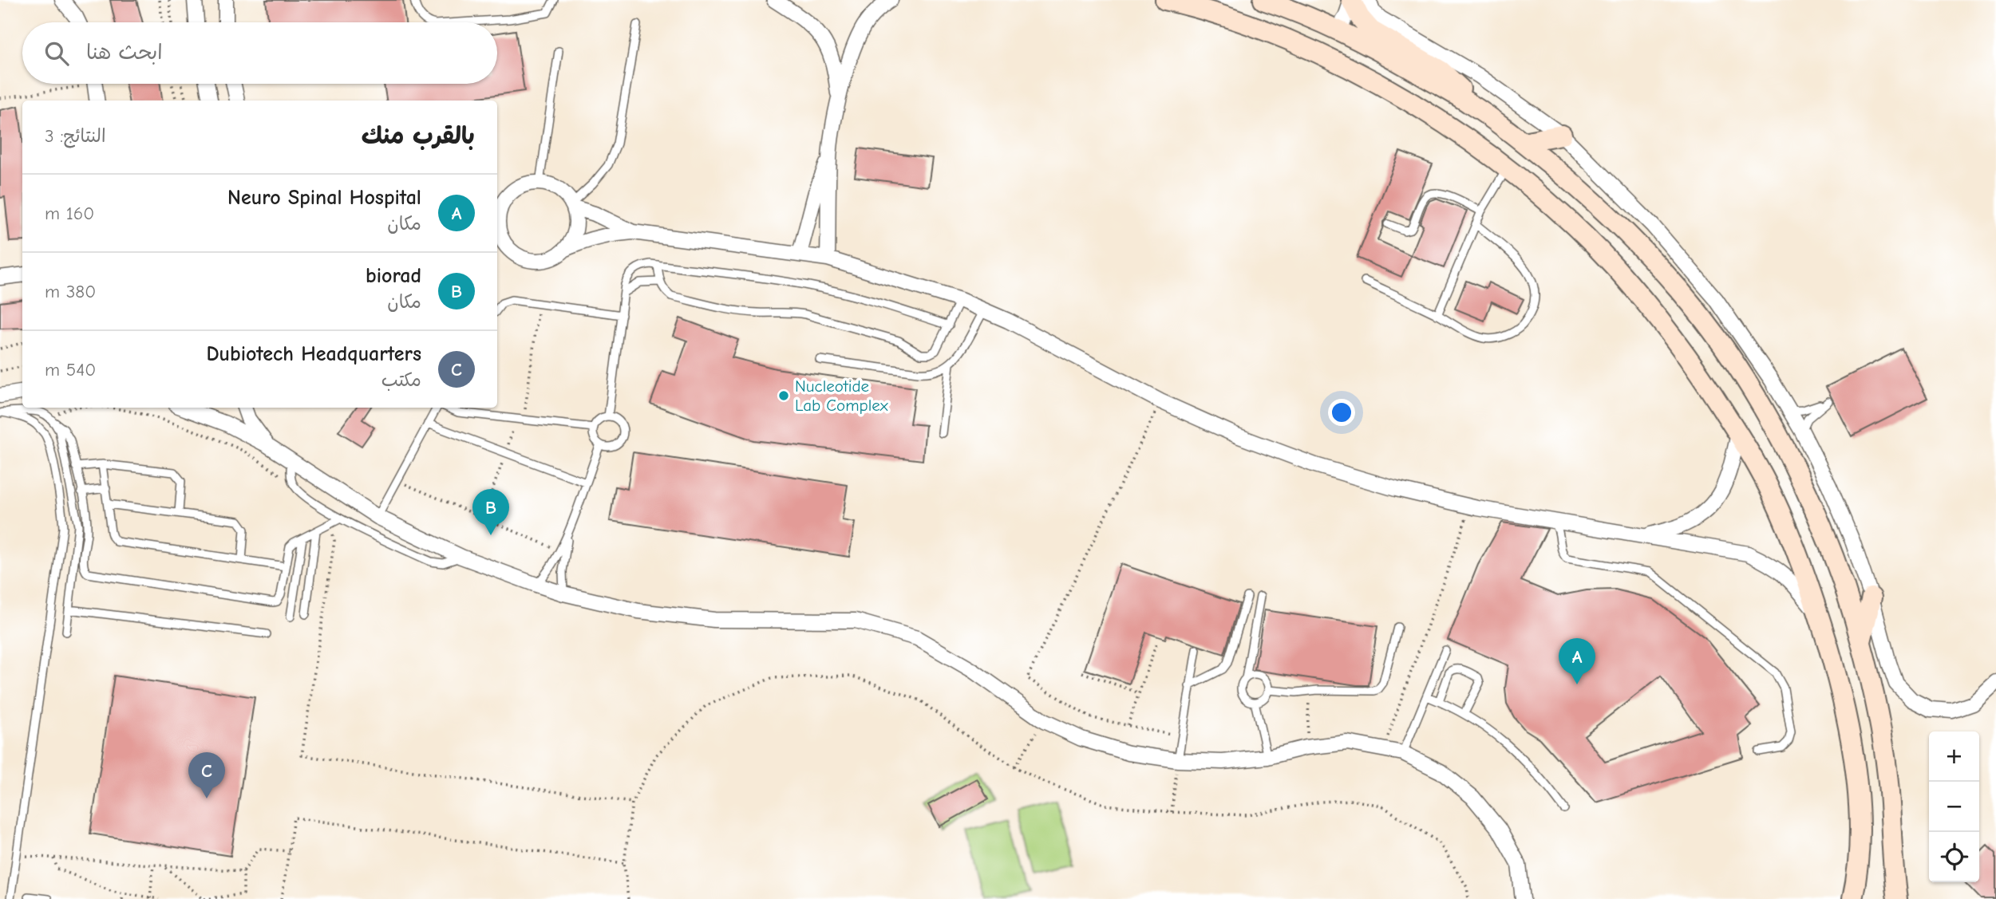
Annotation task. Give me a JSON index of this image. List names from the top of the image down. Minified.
{"places":["Nucleotide Lab Complex"],"page":{"search":"ابحث هنا","heading":["بالقرب منك","النتائج: 3"],"list":[{"mark":"A","name":"Neuro Spinal Hospital","note":"مكان","value":"160 m"},{"mark":"B","name":"biorad","note":"مكان","value":"380 m"},{"mark":"C","name":"Dubiotech Headquarters","note":"مكتب","value":"540 m"}],"pins":["B","A","C"],"map_buttons":["+","−"]}}
